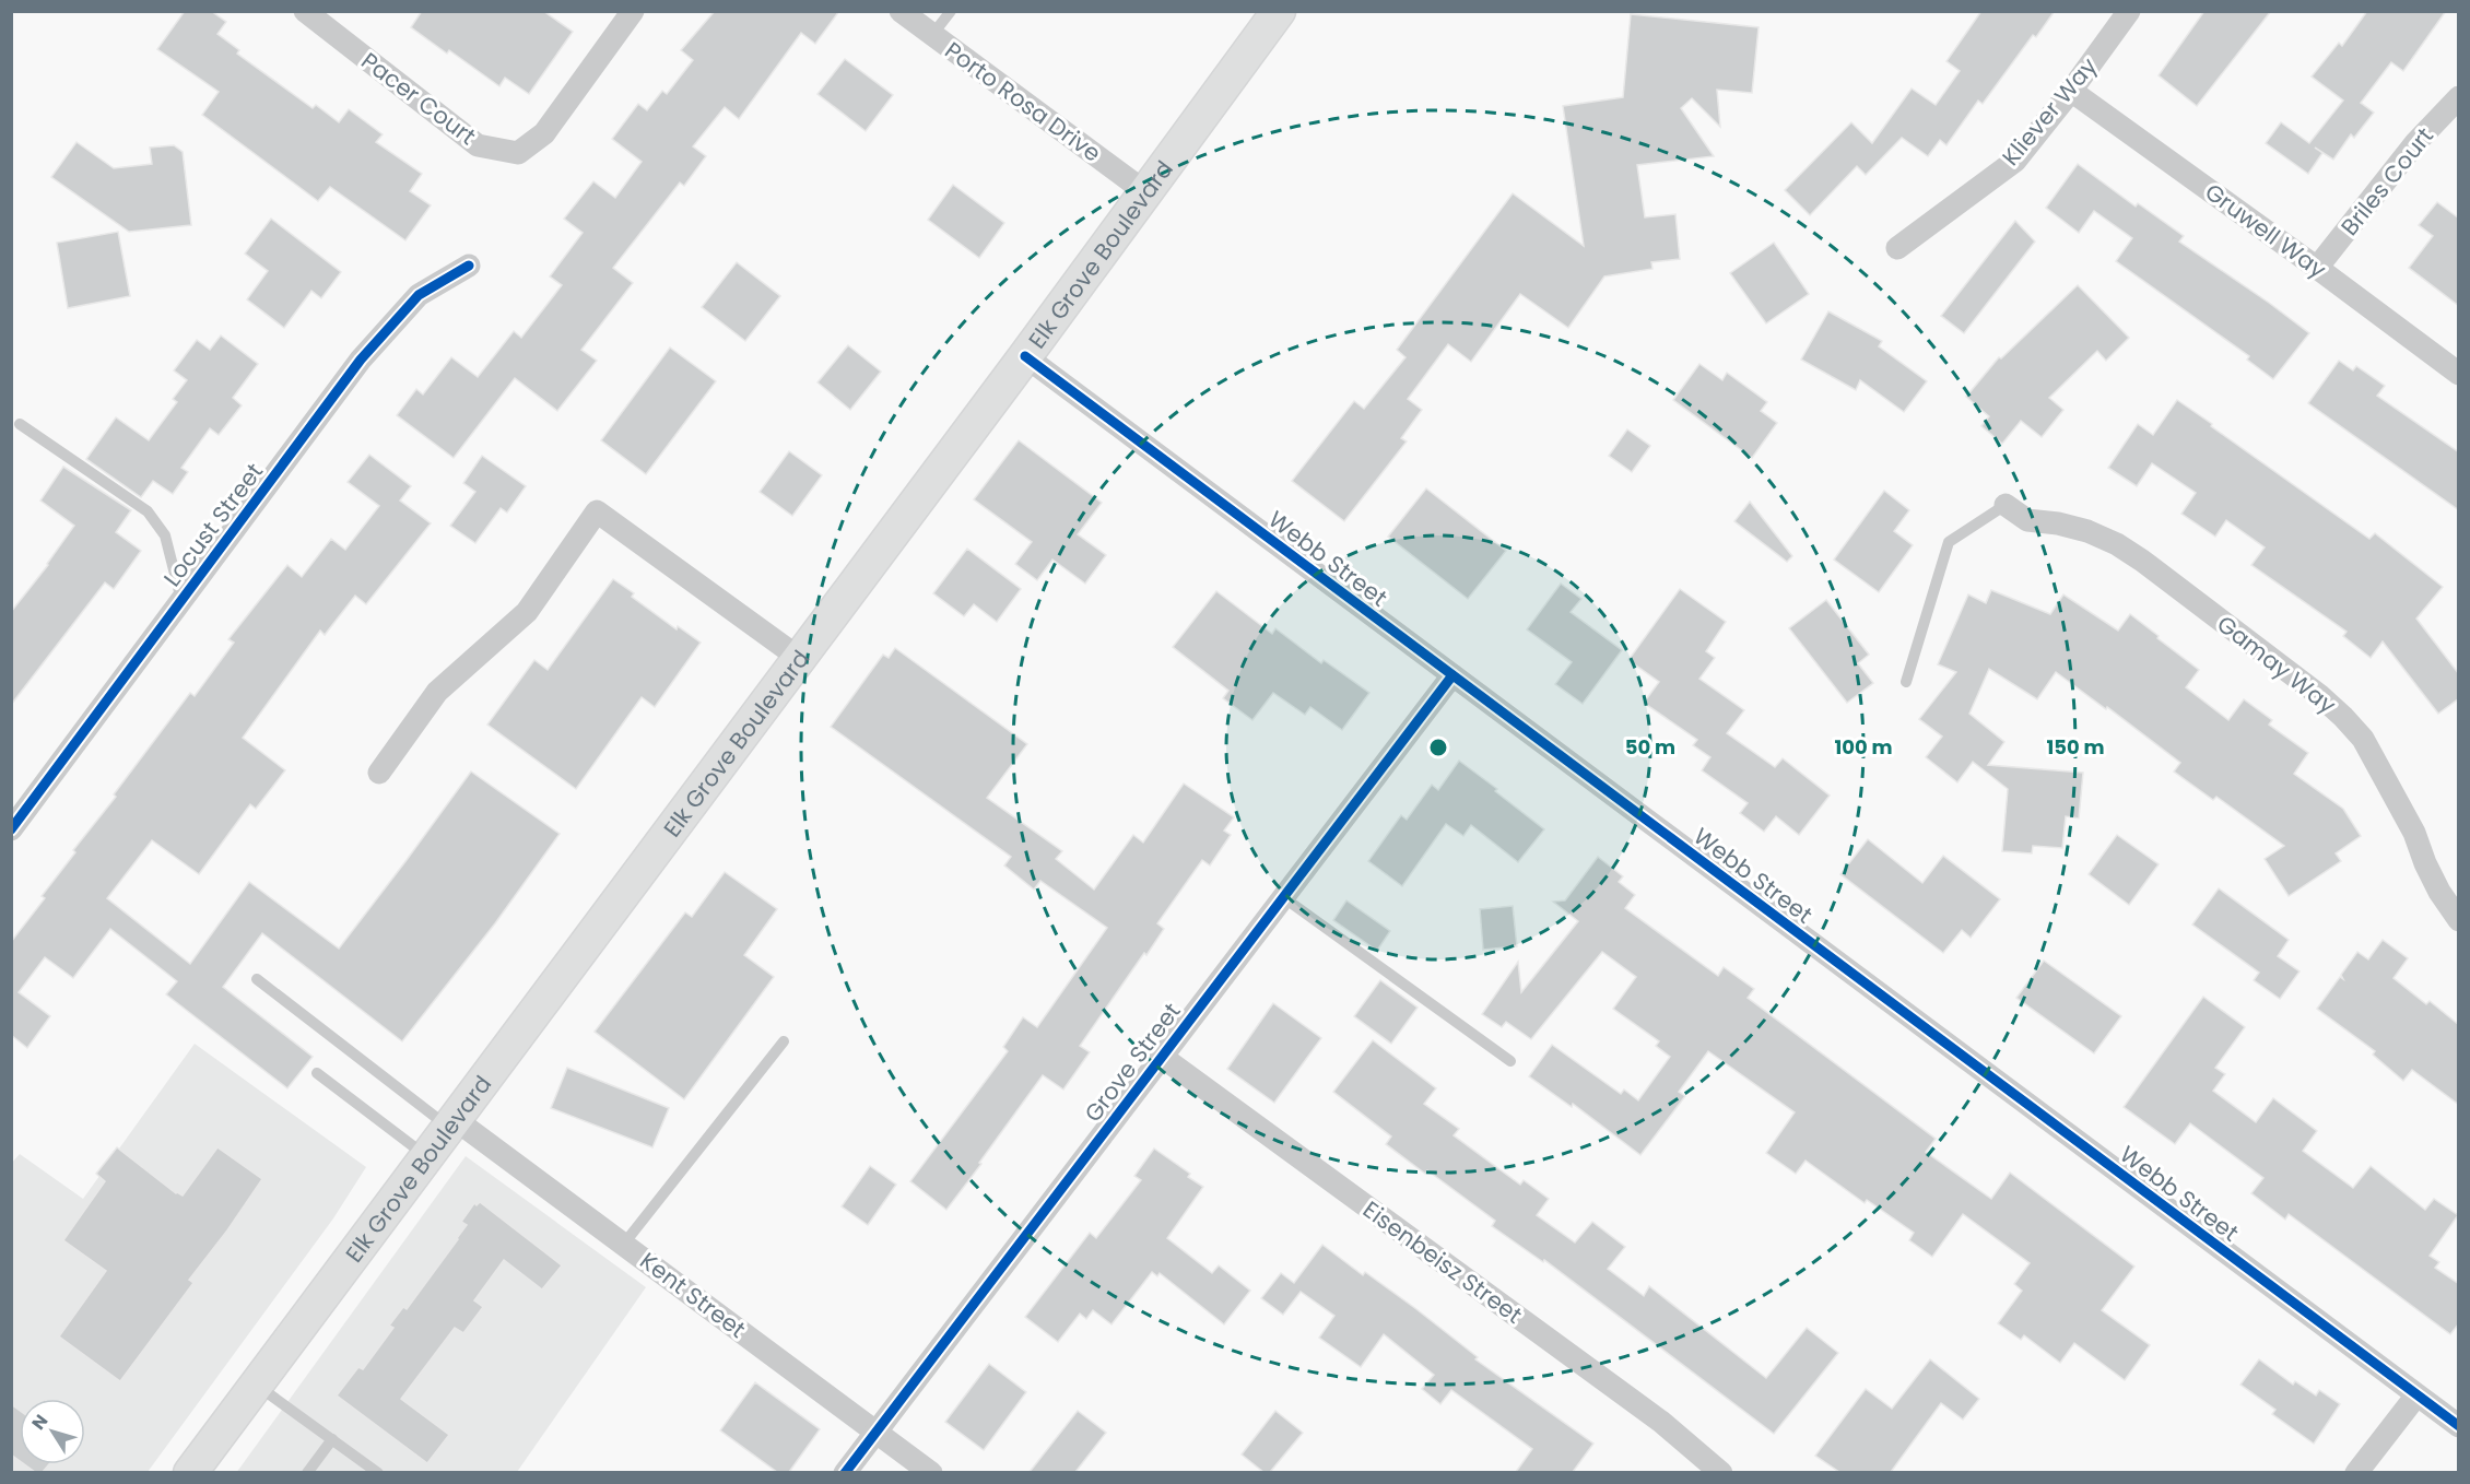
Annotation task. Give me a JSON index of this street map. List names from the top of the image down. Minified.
{"streets":{"main road":["Elk Grove Boulevard"],"street":["Pacer Court","Porto Rosa Drive","Kliever Way","Briles Court","Gruwell Way","Locust Street","Webb Street","Gamay Way","Grove Street","Eisenbeisz Street","Kent Street"]},"crossings":[["Porto Rosa Drive","Elk Grove Boulevard"],["Kliever Way","Gruwell Way"],["Briles Court","Gruwell Way"],["Elk Grove Boulevard","Webb Street"],["Elk Grove Boulevard","Kent Street"],["Webb Street","Grove Street"],["Grove Street","Eisenbeisz Street"],["Grove Street","Kent Street"]],"north":"top left","rings":["50 m","100 m","150 m"]}
